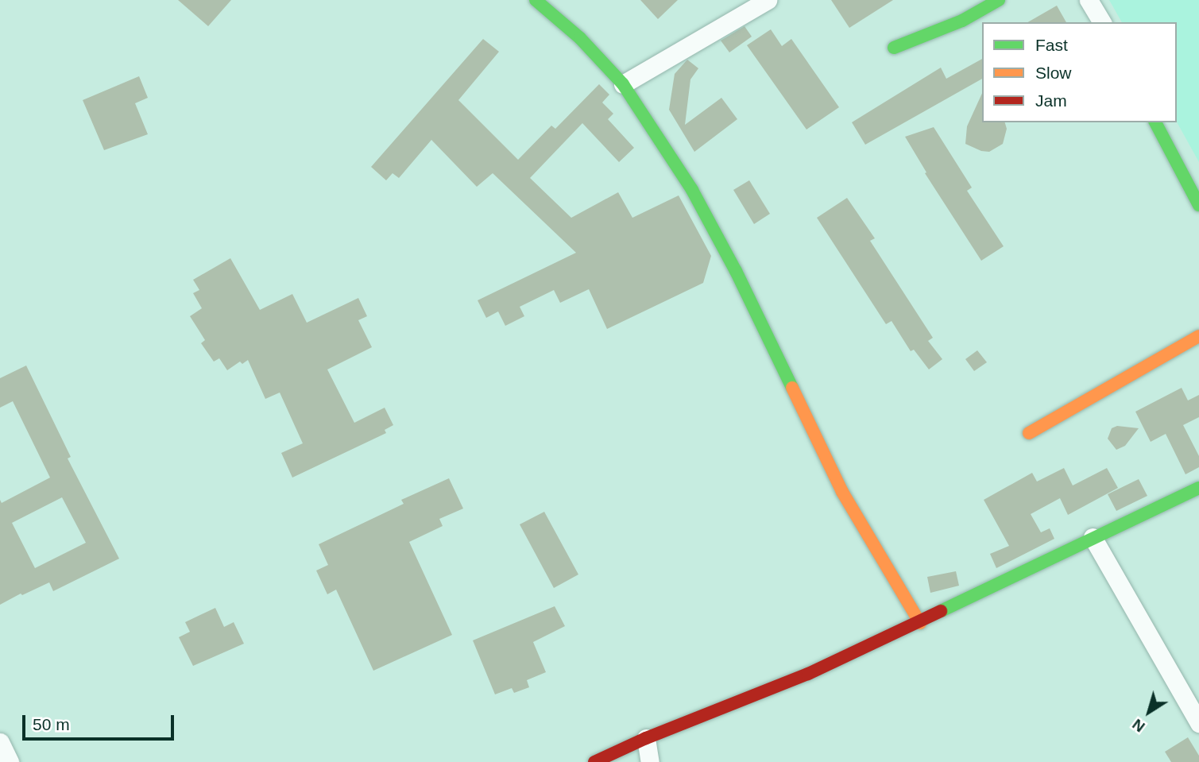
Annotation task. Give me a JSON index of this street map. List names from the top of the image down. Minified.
{"legend":["Fast","Slow","Jam"],"scale_bar":"50 m","north":"bottom left"}
